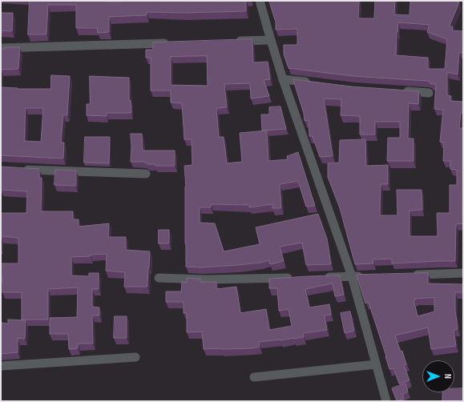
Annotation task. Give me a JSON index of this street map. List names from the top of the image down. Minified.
{"north":"right"}
